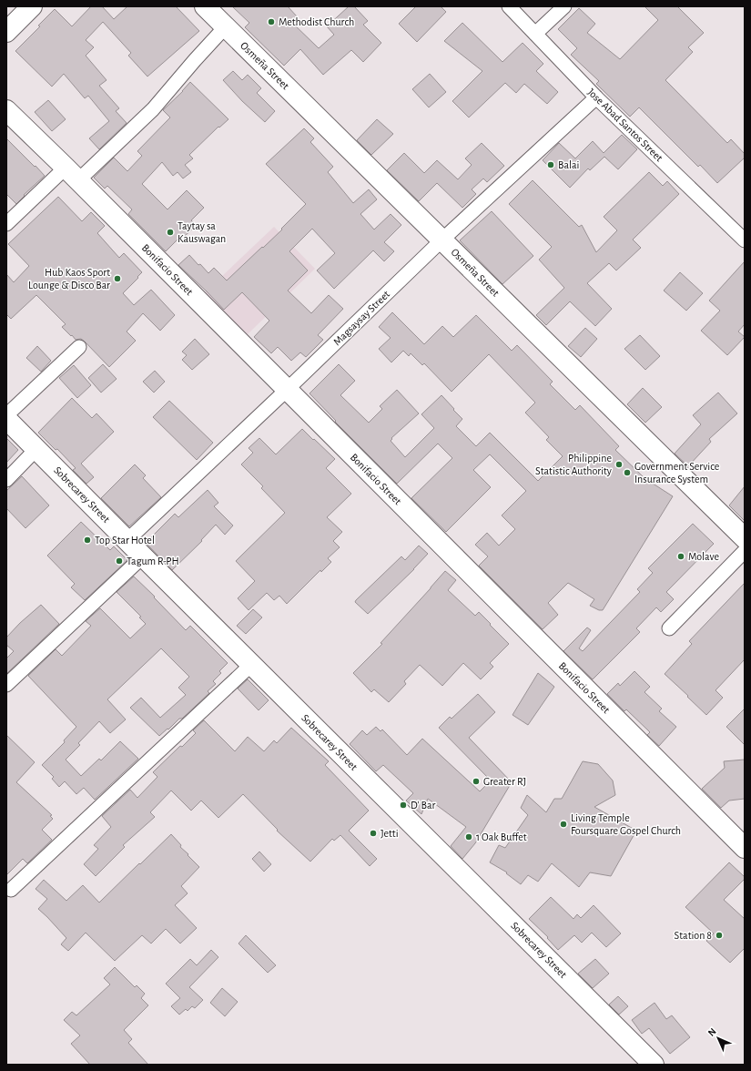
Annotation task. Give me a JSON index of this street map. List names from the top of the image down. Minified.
{"streets":{"street":["Osmeña Street","Jose Abad Santos Street","Bonifacio Street","Magsaysay Street","Sobrecarey Street"]},"crossings":[["Osmeña Street","Magsaysay Street"],["Jose Abad Santos Street","Magsaysay Street"],["Bonifacio Street","Magsaysay Street"],["Magsaysay Street","Sobrecarey Street"]],"places":["Methodist Church","Balai","Taytay sa Kauswagan","Hub Kaos Sport Lounge & Disco Bar","Philippine Statistic Authority","Government Service Insurance System","Top Star Hotel","Molave","Tagum R-PH","Greater RJ","D' Bar","Living Temple Foursquare Gospel Church","Jetti","1 Oak Buffet","Station 8"],"north":"top left"}
